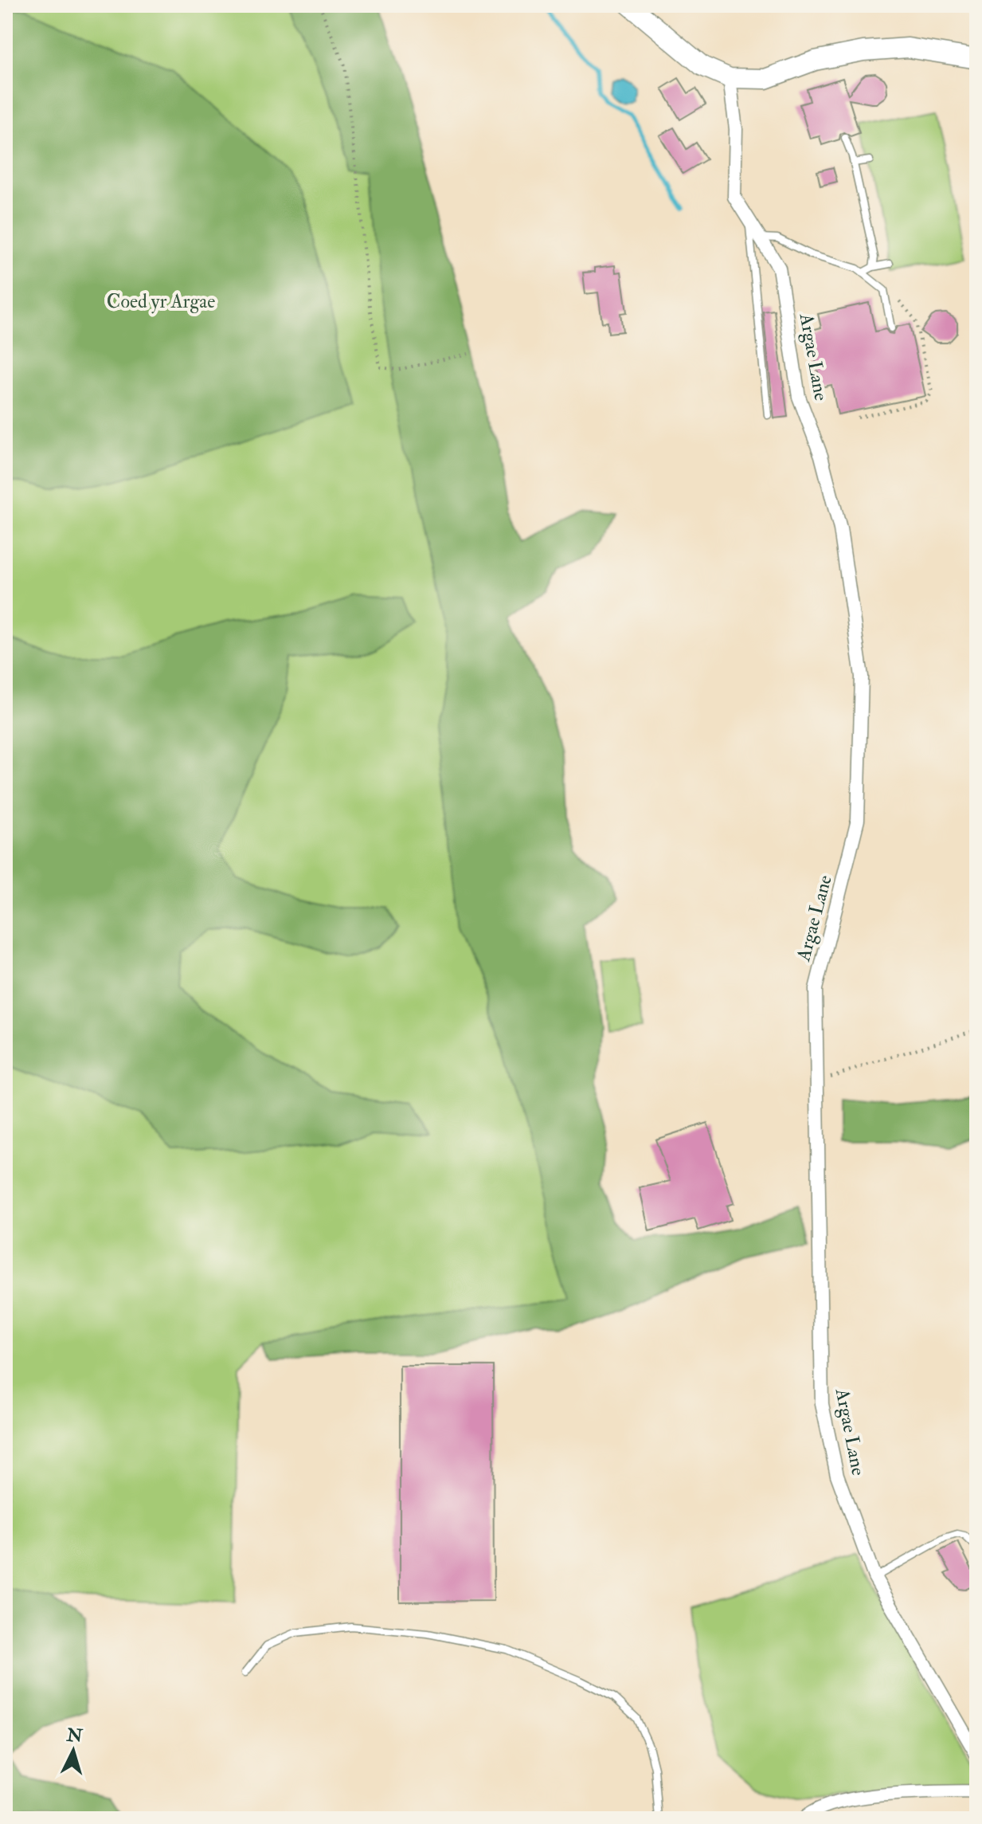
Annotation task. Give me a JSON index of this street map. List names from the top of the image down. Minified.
{"streets":{"street":["Argae Lane"]},"parks":["Coed yr Argae"],"north":"top"}
